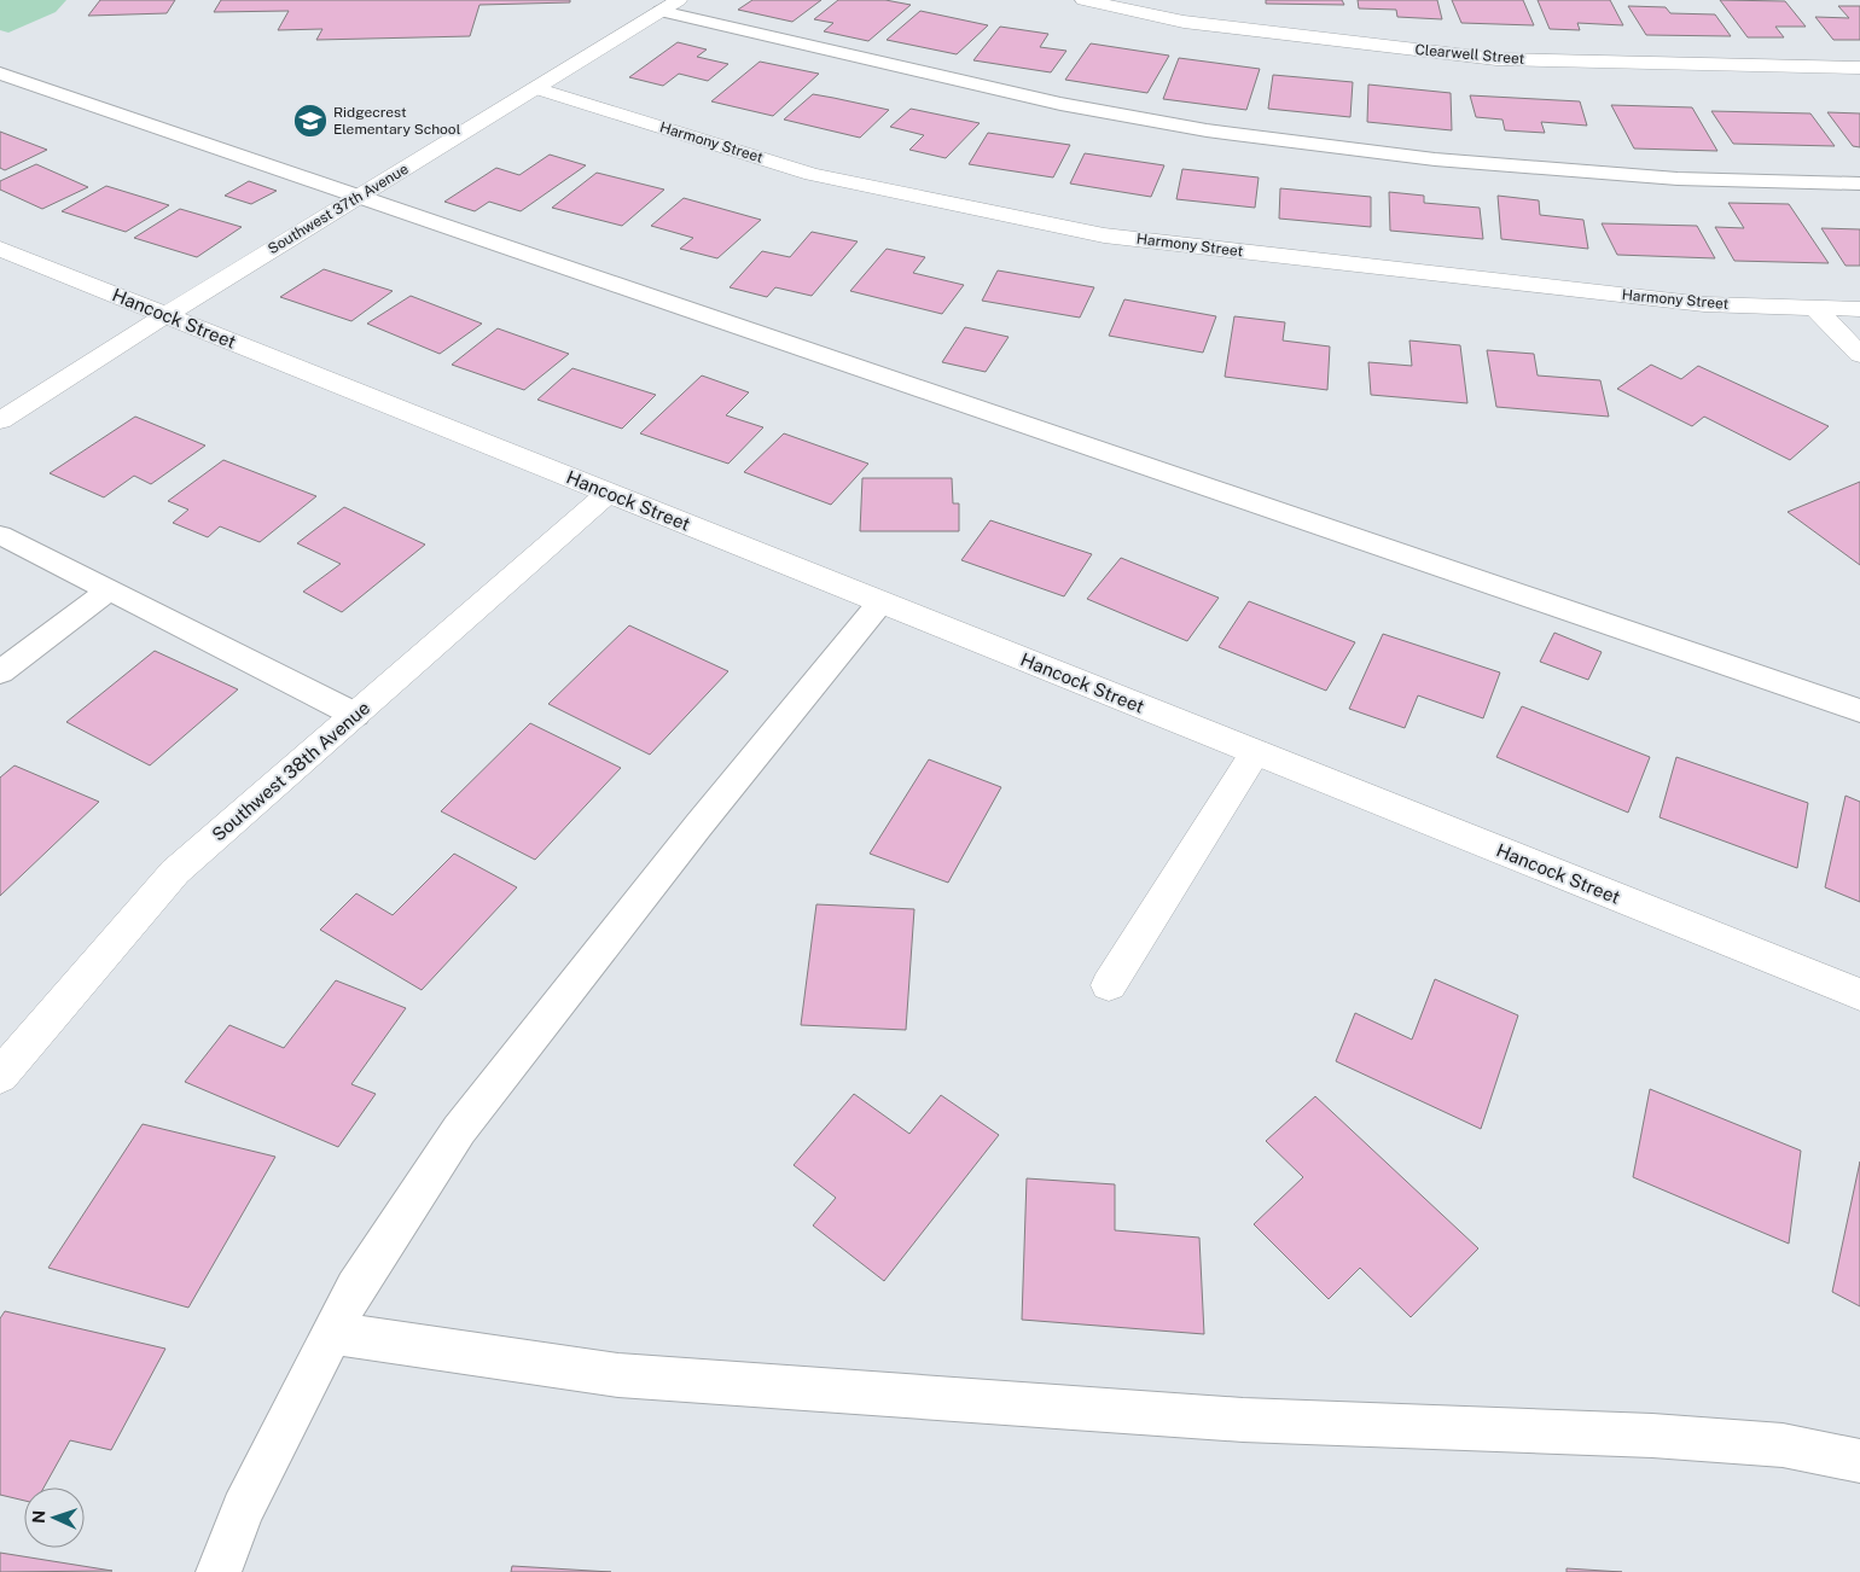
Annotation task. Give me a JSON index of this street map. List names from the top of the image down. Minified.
{"streets":{"street":["Clearwell Street","Harmony Street","Southwest 37th Avenue","Hancock Street","Southwest 38th Avenue"]},"crossings":[["Harmony Street","Southwest 37th Avenue"],["Southwest 37th Avenue","Hancock Street"],["Hancock Street","Southwest 38th Avenue"]],"places":{"school or university":["Ridgecrest Elementary School"]},"north":"left"}
